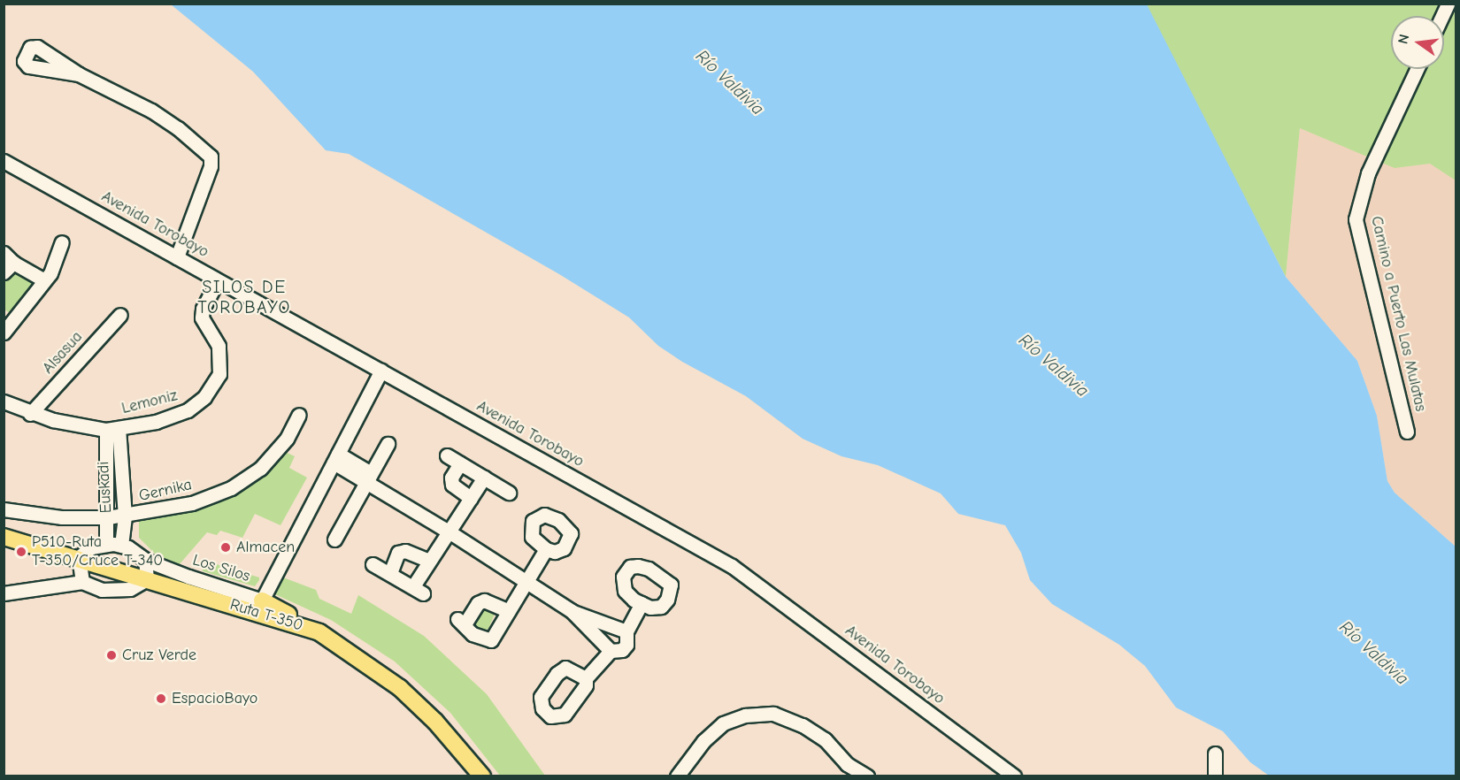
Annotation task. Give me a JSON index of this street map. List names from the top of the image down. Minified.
{"streets":{"main road":["Ruta T-350"],"street":["Avenida Torobayo","Camino a Puerto Las Mulatas","Alsasua","Lemoniz","Euskadi","Gernika","Los Silos"]},"crossings":[["Avenida Torobayo","Lemoniz"],["Avenida Torobayo","Los Silos"],["Alsasua","Lemoniz"],["Lemoniz","Euskadi"],["Euskadi","Gernika"],["Euskadi","Los Silos"],["Los Silos","Ruta T-350"]],"districts":["SILOS DE TOROBAYO"],"water":["Río Valdivia"],"places":["Almacen","P510-Ruta T-350/Cruce T-340","Cruz Verde","EspacioBayo"],"north":"left"}
